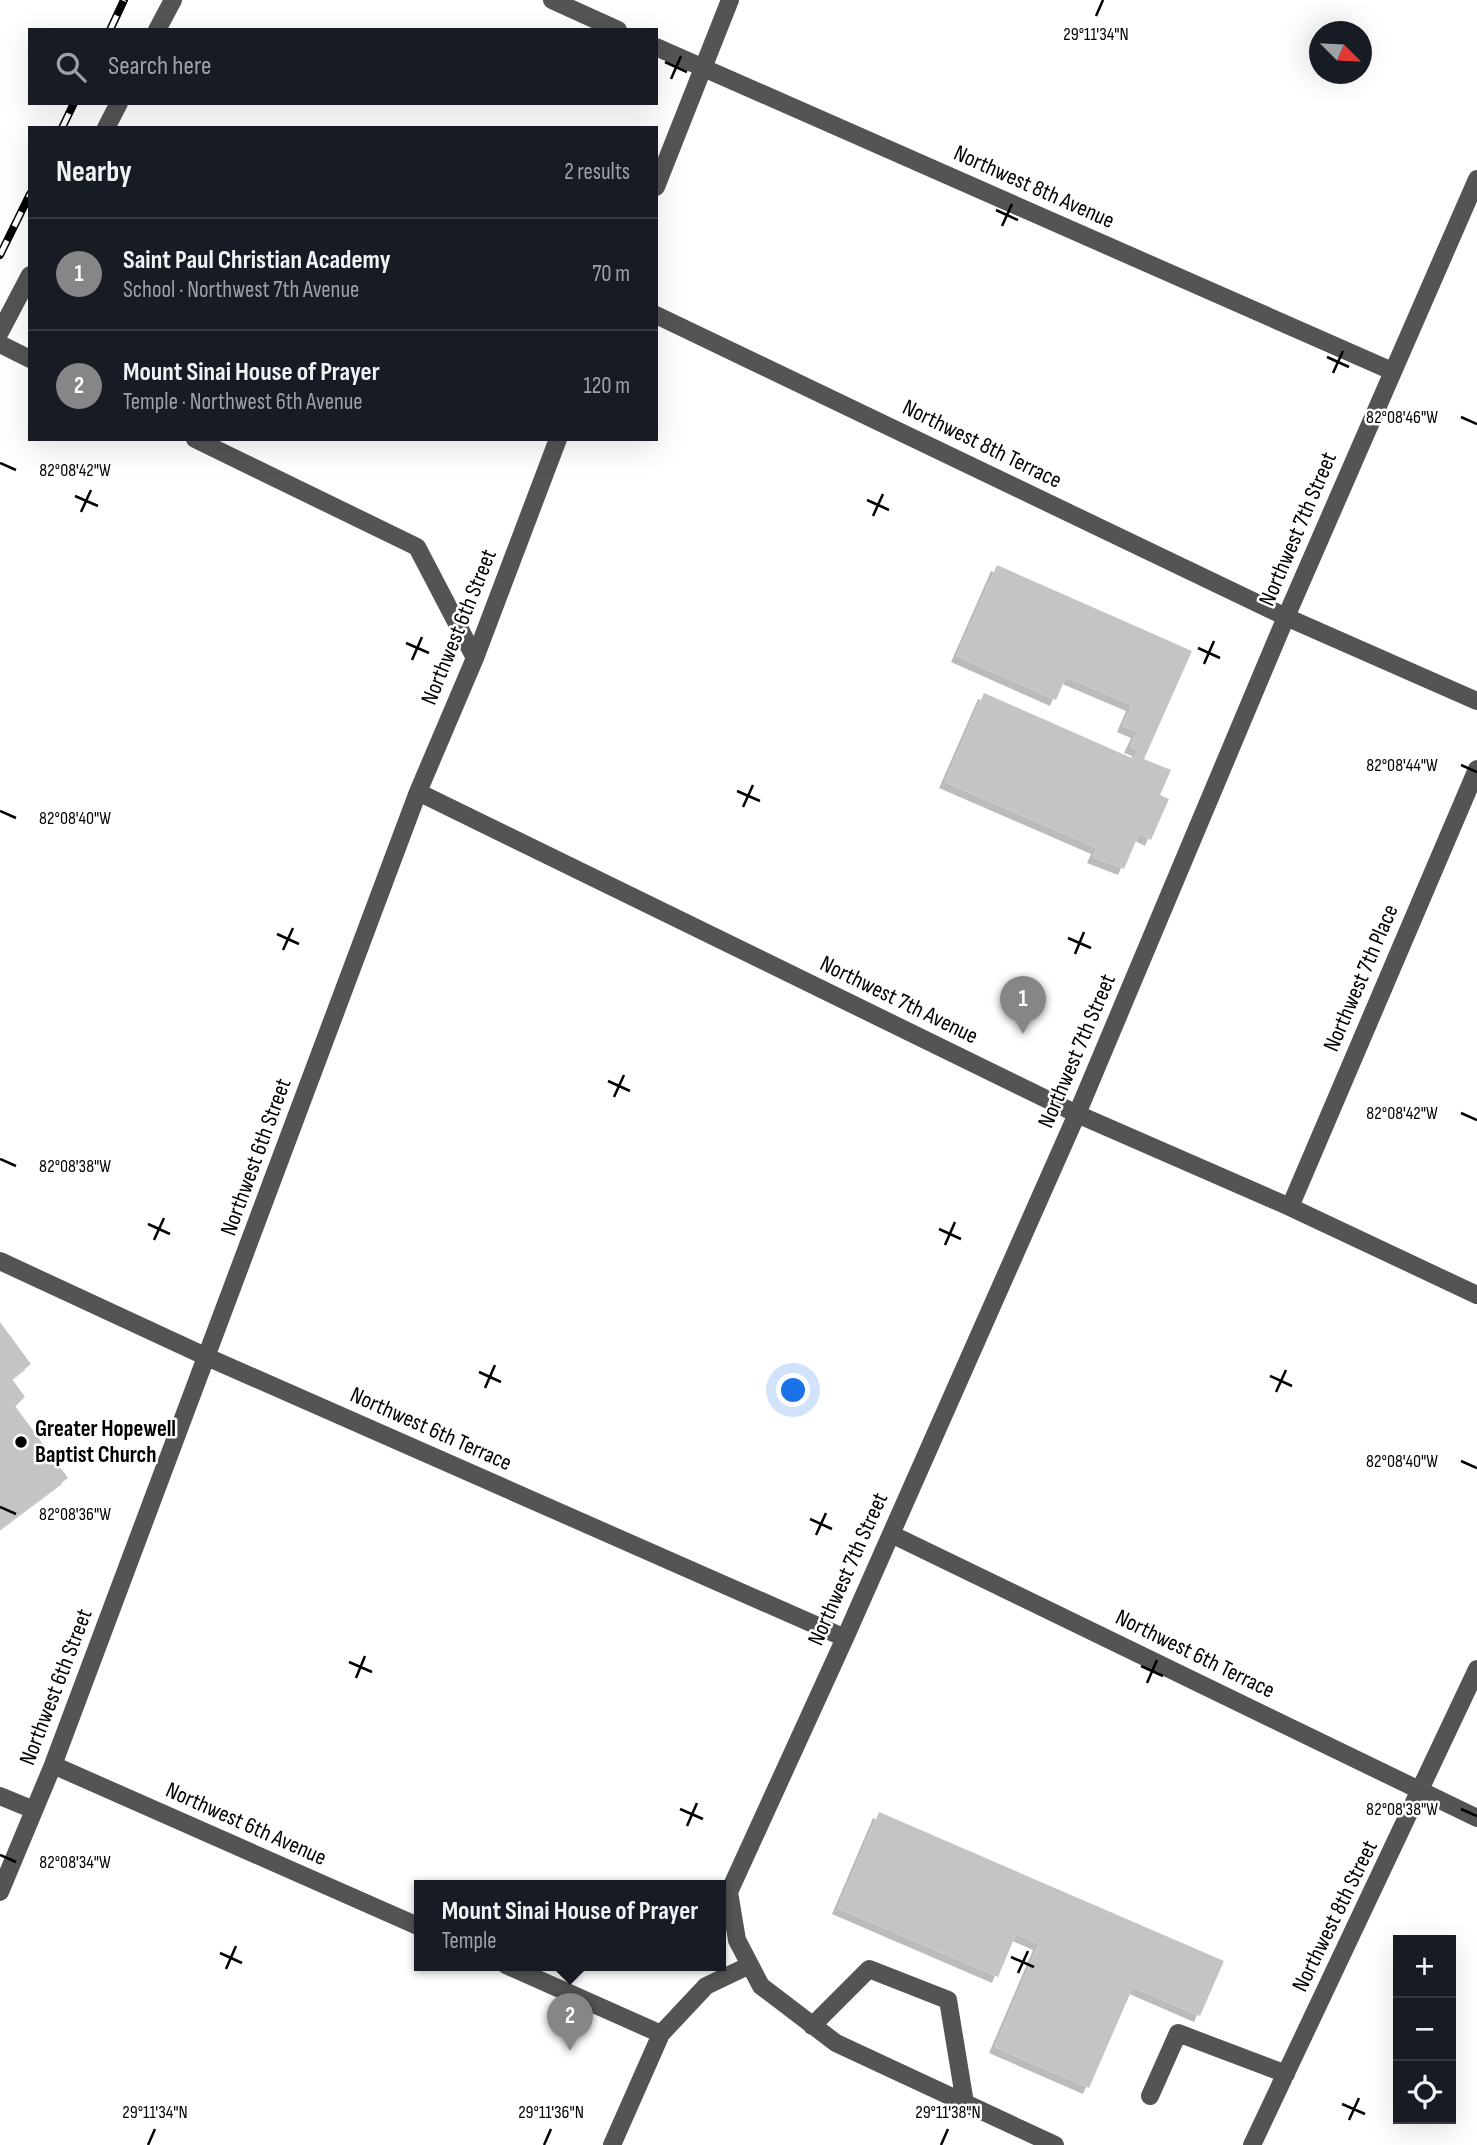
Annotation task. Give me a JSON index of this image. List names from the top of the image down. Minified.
{"streets":{"street":["Northwest 8th Avenue","Northwest 8th Terrace","Northwest 7th Street","Northwest 6th Street","Northwest 7th Place","Northwest 7th Avenue","Northwest 6th Terrace","Northwest 6th Avenue","Northwest 8th Street"]},"crossings":[["Northwest 8th Avenue","Northwest 7th Street"],["Northwest 8th Terrace","Northwest 7th Street"],["Northwest 7th Street","Northwest 7th Avenue"],["Northwest 7th Street","Northwest 6th Terrace"],["Northwest 6th Street","Northwest 7th Avenue"],["Northwest 6th Street","Northwest 6th Terrace"],["Northwest 6th Street","Northwest 6th Avenue"],["Northwest 7th Place","Northwest 7th Avenue"],["Northwest 6th Terrace","Northwest 8th Street"]],"places":["Greater Hopewell Baptist Church"],"north":"bottom right","page":{"search":"Search here","heading":["Nearby","2 results"],"list":[{"mark":"1","name":"Saint Paul Christian Academy","note":"School · Northwest 7th Avenue","value":"70 m"},{"mark":"2","name":"Mount Sinai House of Prayer","note":"Temple · Northwest 6th Avenue","value":"120 m"}],"pins":["1","2"],"popup":["Mount Sinai House of Prayer","Temple"],"map_buttons":["+","−"]},"coordinates":["29°11'34\"N","82°08'46\"W","82°08'42\"W","82°08'44\"W","82°08'40\"W","82°08'38\"W","82°08'36\"W","82°08'34\"W","29°11'36\"N","29°11'38\"N"]}
